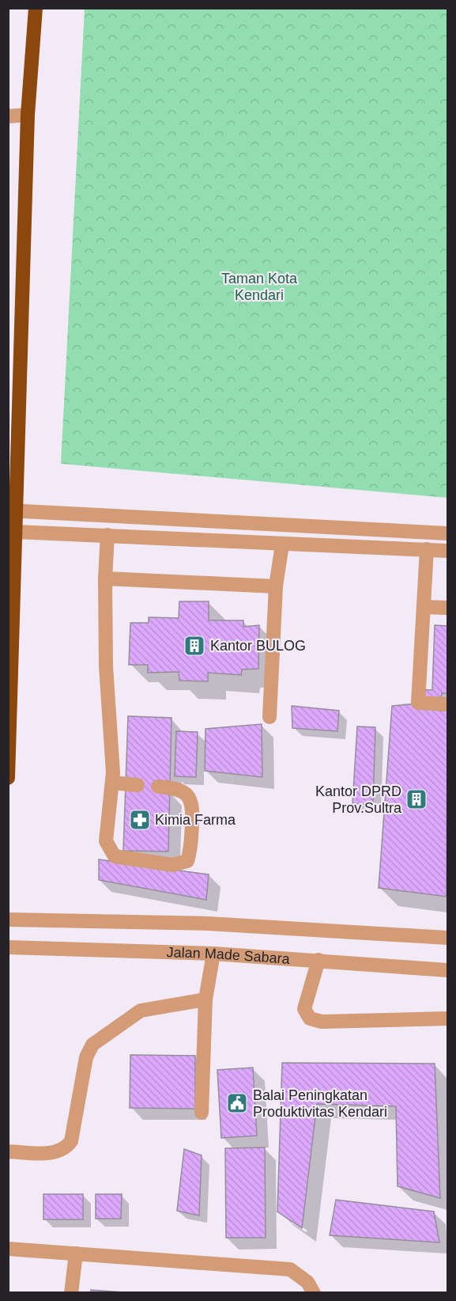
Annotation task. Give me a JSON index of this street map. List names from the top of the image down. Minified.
{"streets":{"street":["Jalan Made Sabara"]},"parks":["Taman Kota Kendari"],"places":{"building":["Kantor BULOG","Kantor DPRD Prov.Sultra"],"pharmacy":["Kimia Farma"],"public building":["Balai Peningkatan Produktivitas Kendari"]}}
